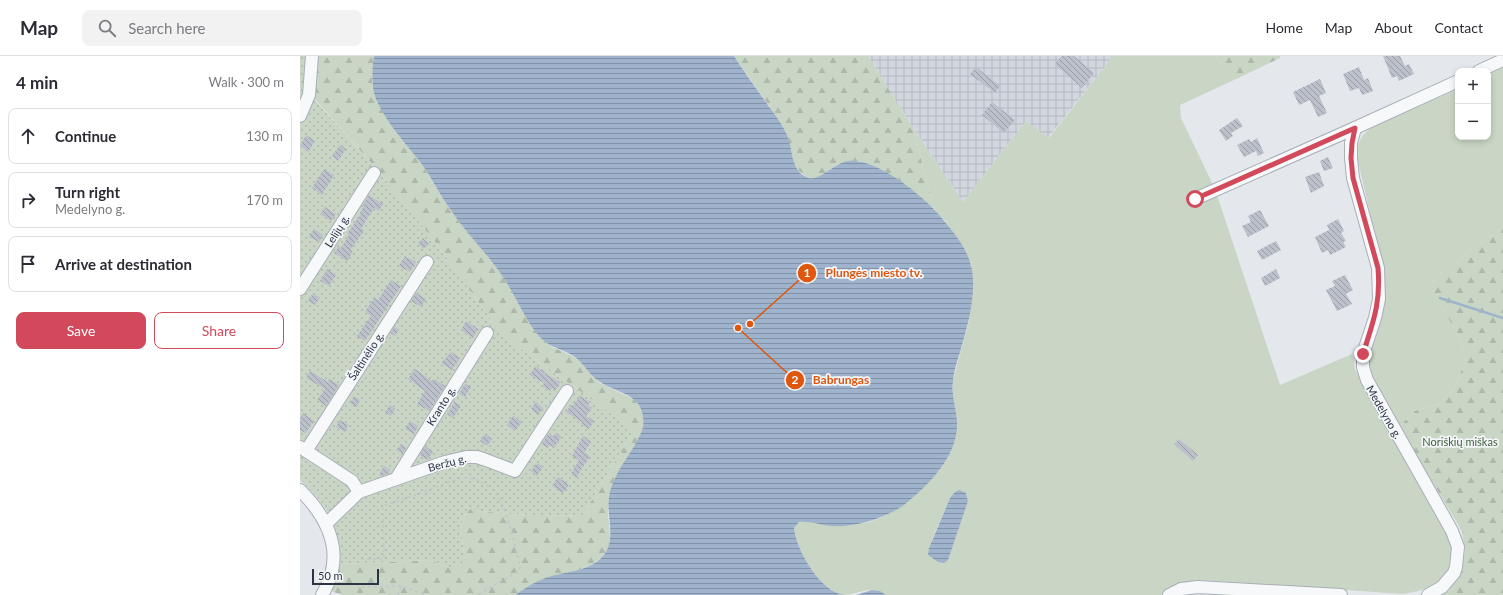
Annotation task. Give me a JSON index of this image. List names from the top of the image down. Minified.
{"streets":{"street":["Lelijų g.","Šaltinėlio g.","Kranto g.","Medelyno g.","Beržų g."]},"crossings":[["Kranto g.","Beržų g."]],"parks":["Noriškių miškas"],"places":["Plungės miesto tv.","Babrungas"],"scale_bar":"50 m","page":{"header":"Map","search":"Search here","nav":["Home","Map","About","Contact"],"heading":["4 min","Walk · 300 m"],"map_buttons":["+","−"],"list":[["Continue","130 m"],["Turn right","Medelyno g.","170 m"],"Arrive at destination"],"buttons":["Save","Share"],"scale":"50 m"}}
